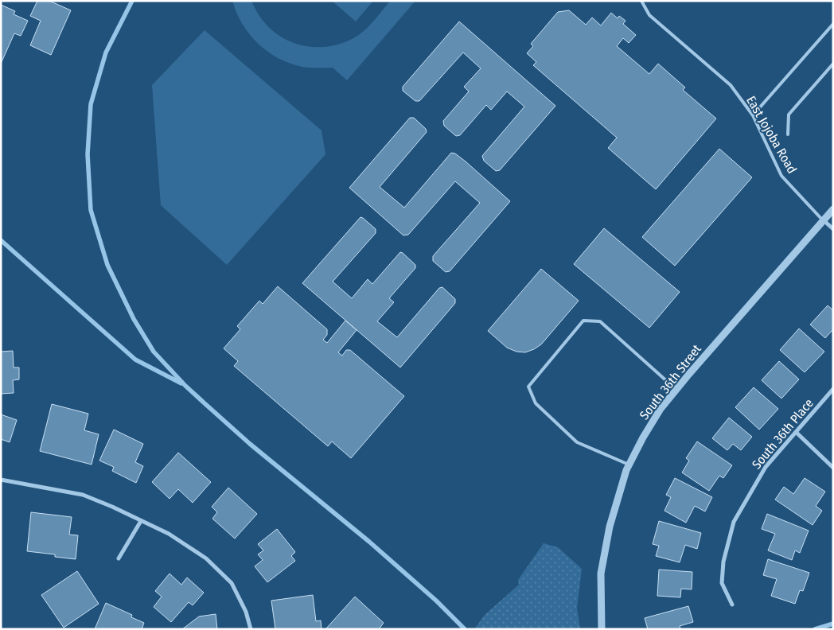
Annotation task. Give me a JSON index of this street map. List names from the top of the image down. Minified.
{"streets":{"street":["East Jojoba Road","South 36th Street","South 36th Place"]},"crossings":[["East Jojoba Road","South 36th Street"]]}
